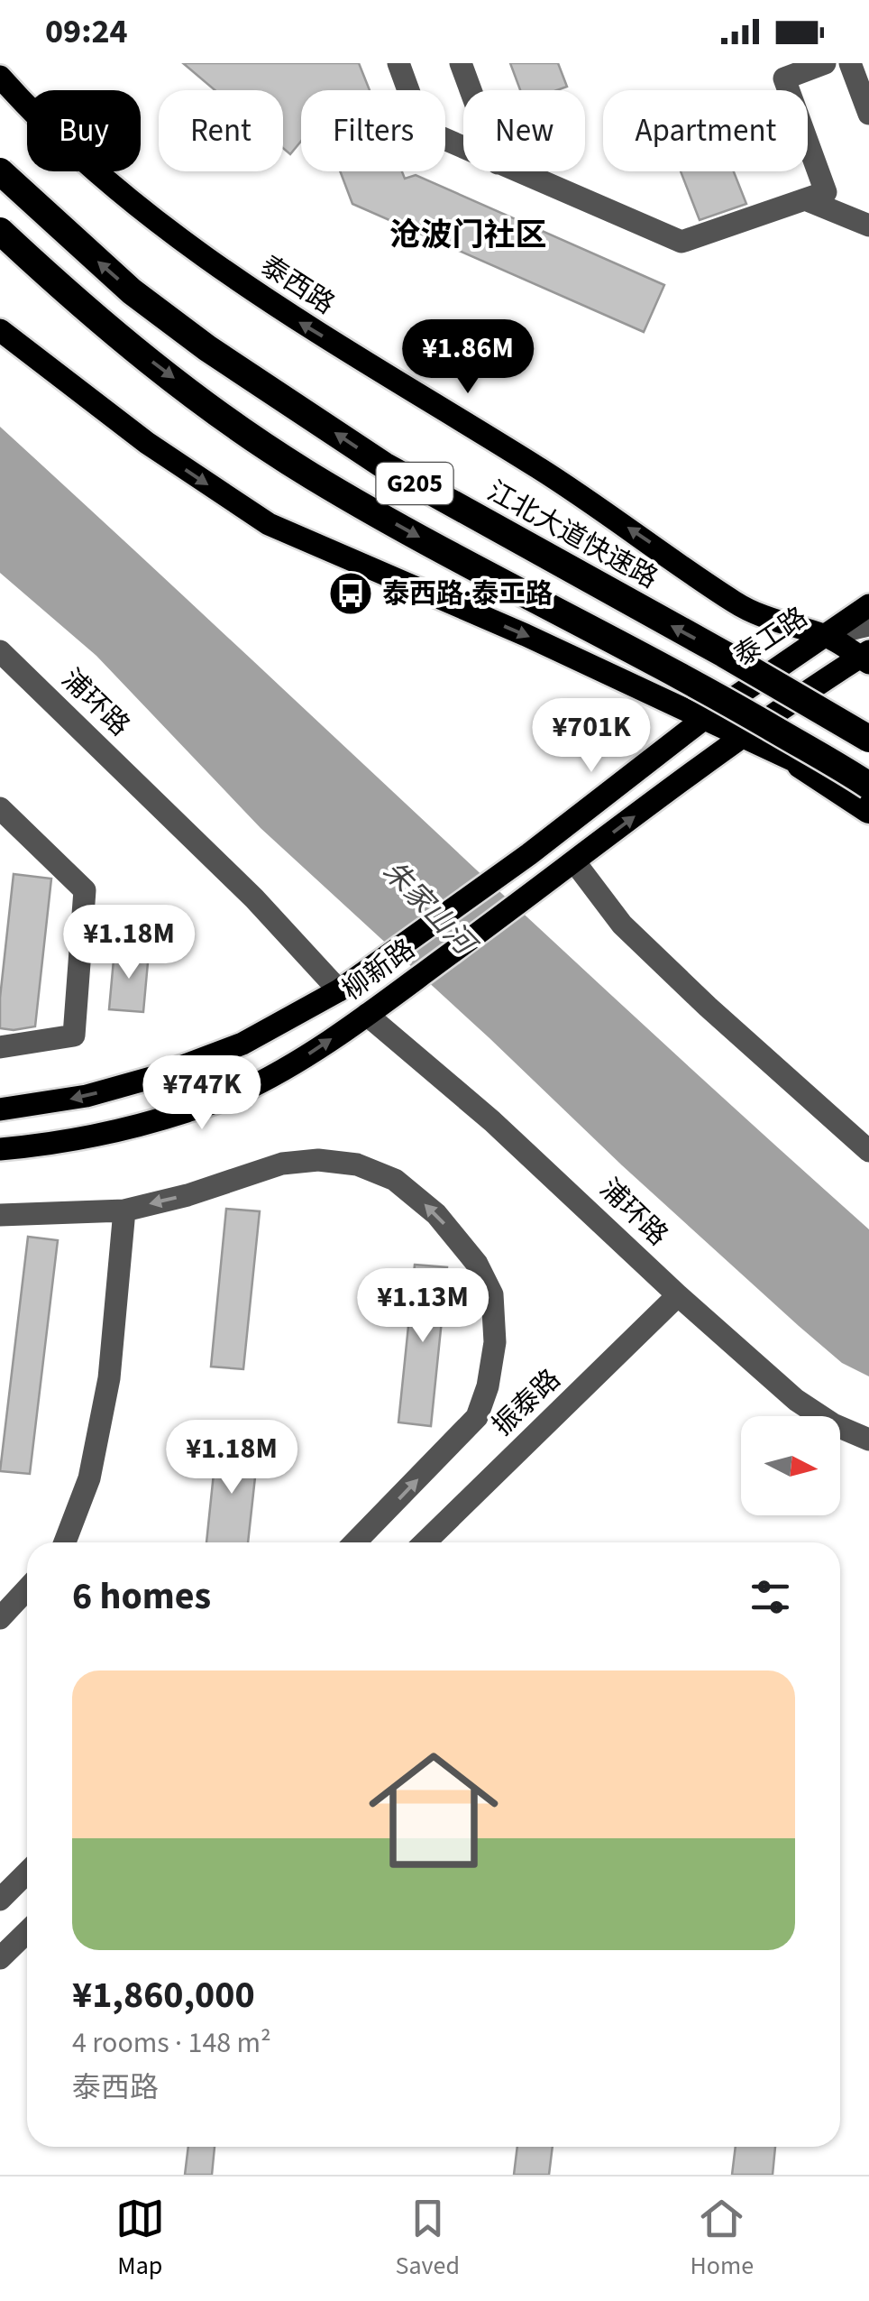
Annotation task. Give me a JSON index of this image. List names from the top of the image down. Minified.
{"streets":{"highway":["G205","江北大道快速路"],"main road":["泰西路","泰工路","柳新路"],"street":["浦环路","振泰路"]},"crossings":[["泰西路","泰工路"],["泰工路","柳新路"],["浦环路","柳新路"],["浦环路","振泰路"]],"districts":["沧波门社区"],"water":["朱家山河"],"places":{"bus stop":["泰西路·泰工路"]},"north":"right","page":{"status":"09:24","chip":["Buy","Rent","Filters","New","Apartment"],"price":["¥1.86M","¥701K","¥1.18M","¥747K","¥1.13M","¥1.18M"],"heading":"6 homes","list":[{"name":"¥1,860,000","note":"4 rooms · 148 m² · 泰西路"}],"tabs":["Map","Saved","Home"]}}
